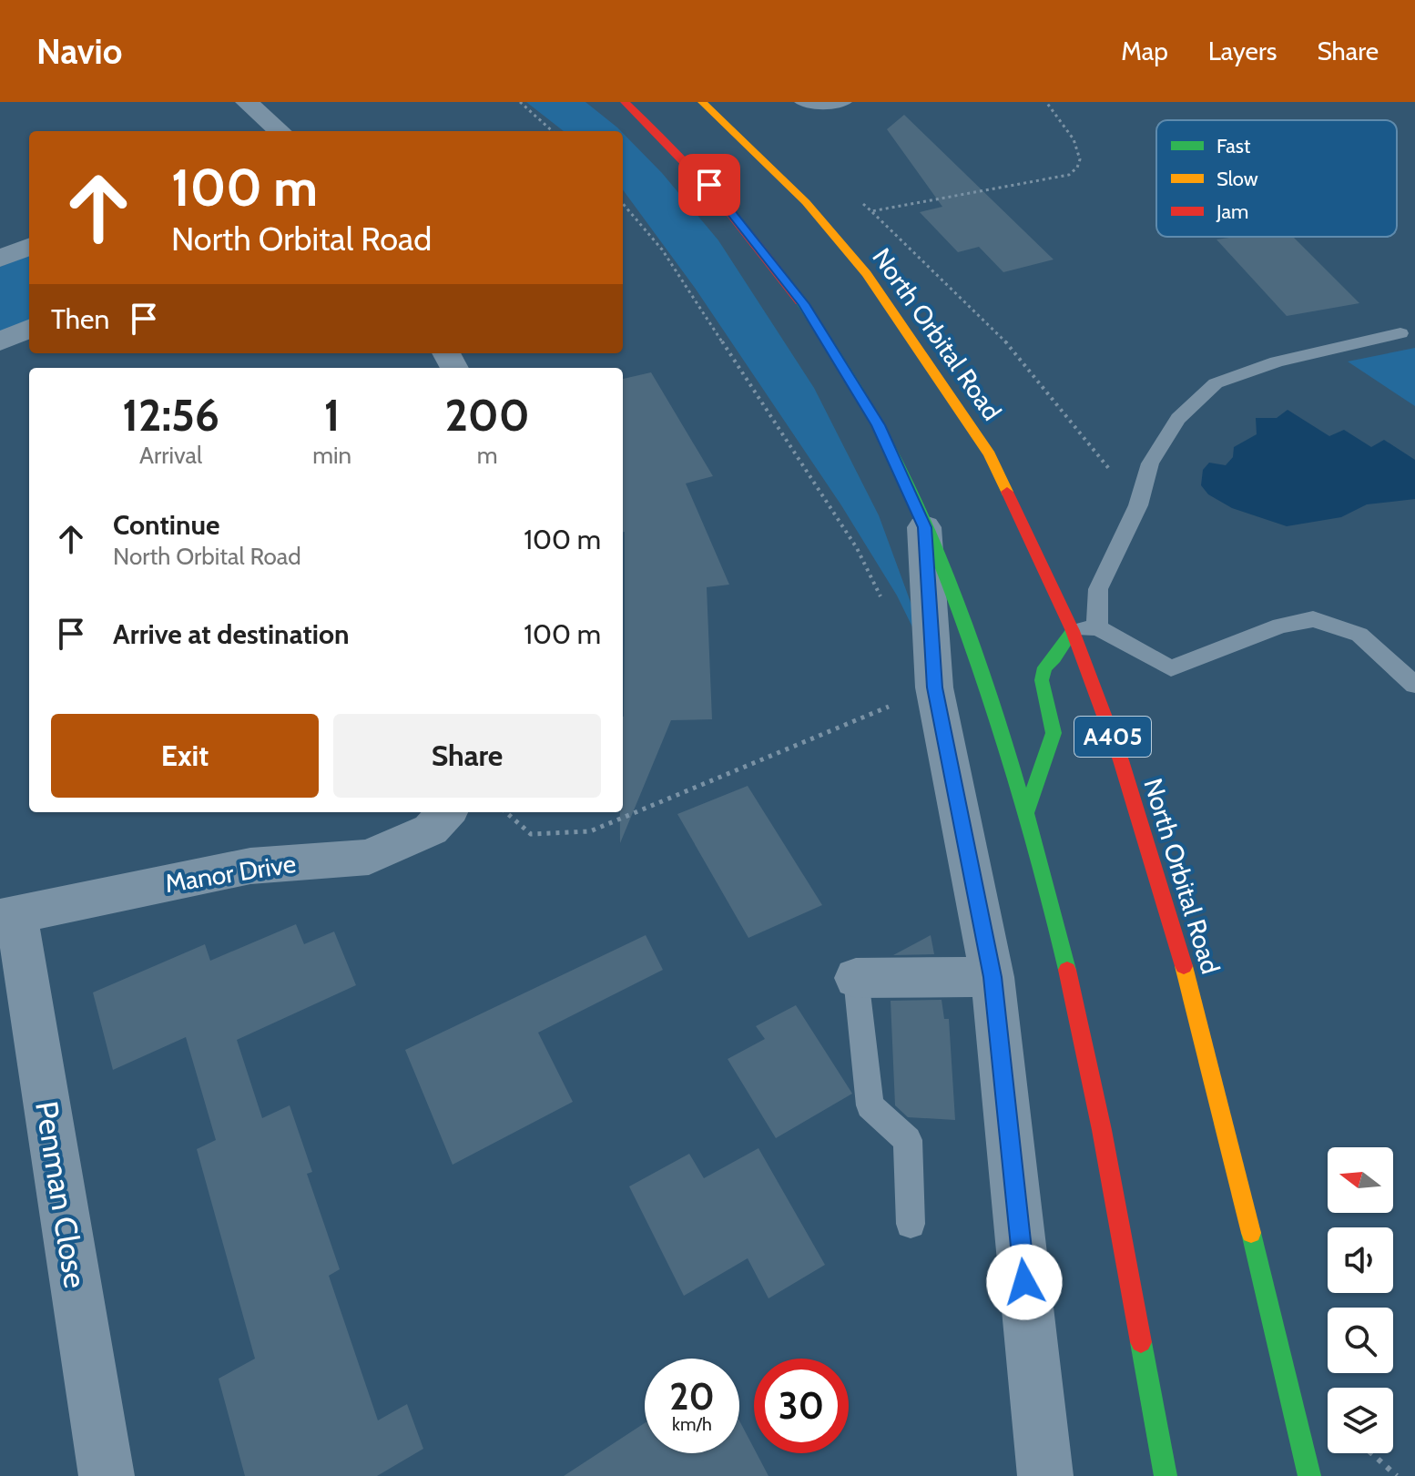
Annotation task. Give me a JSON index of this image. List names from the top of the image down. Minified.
{"streets":{"highway":["North Orbital Road","A405"],"street":["Manor Drive","Penman Close"]},"crossings":[["Manor Drive","Penman Close"]],"legend":["Fast","Slow","Jam"],"north":"left","page":{"header":"Navio","nav":["Map","Layers","Share"],"turn":["100 m","North Orbital Road"],"then":"Then","eta":["12:56","Arrival","1","min","200","m"],"list":[{"name":"Continue","note":"North Orbital Road","value":"100 m"},{"name":"Arrive at destination","value":"100 m"}],"buttons":["Exit","Share"],"speed":"20 km/h","limit":"30"}}
